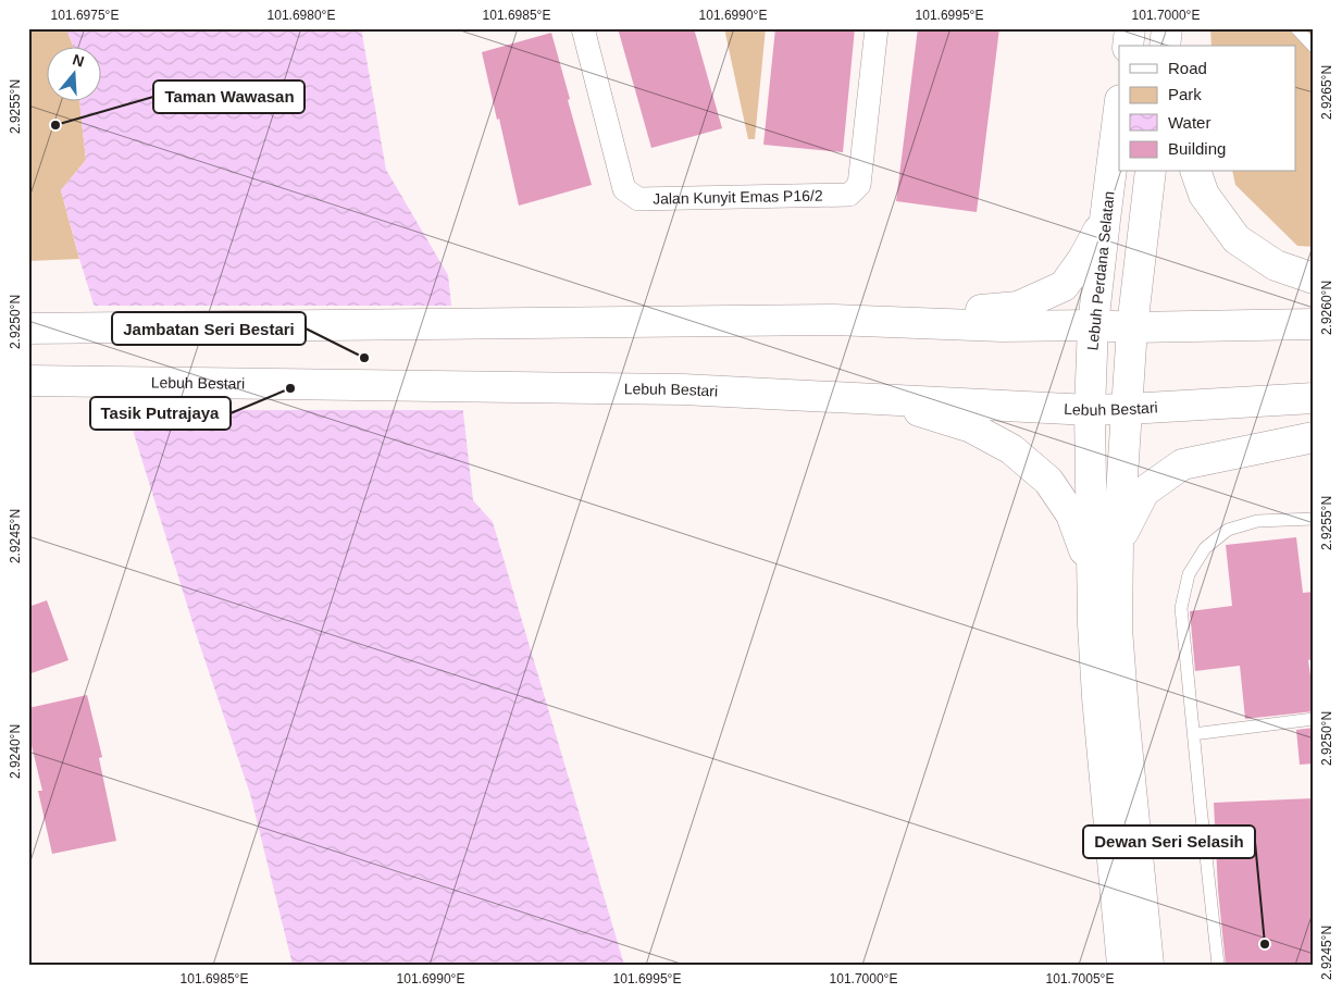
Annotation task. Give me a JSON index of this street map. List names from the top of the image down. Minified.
{"streets":{"main road":["Lebuh Perdana Selatan","Lebuh Bestari"],"street":["Jalan Kunyit Emas P16/2"]},"crossings":[["Lebuh Perdana Selatan","Lebuh Bestari"]],"places":["Taman Wawasan","Jambatan Seri Bestari","Tasik Putrajaya","Dewan Seri Selasih"],"legend":["Road","Park","Water","Building"],"north":"top","coordinates":["101.6975°E","101.6980°E","101.6985°E","101.6990°E","101.6995°E","101.7000°E","2.9265°N","2.9255°N","2.9260°N","2.9250°N","2.9245°N","2.9240°N","101.7005°E"]}
